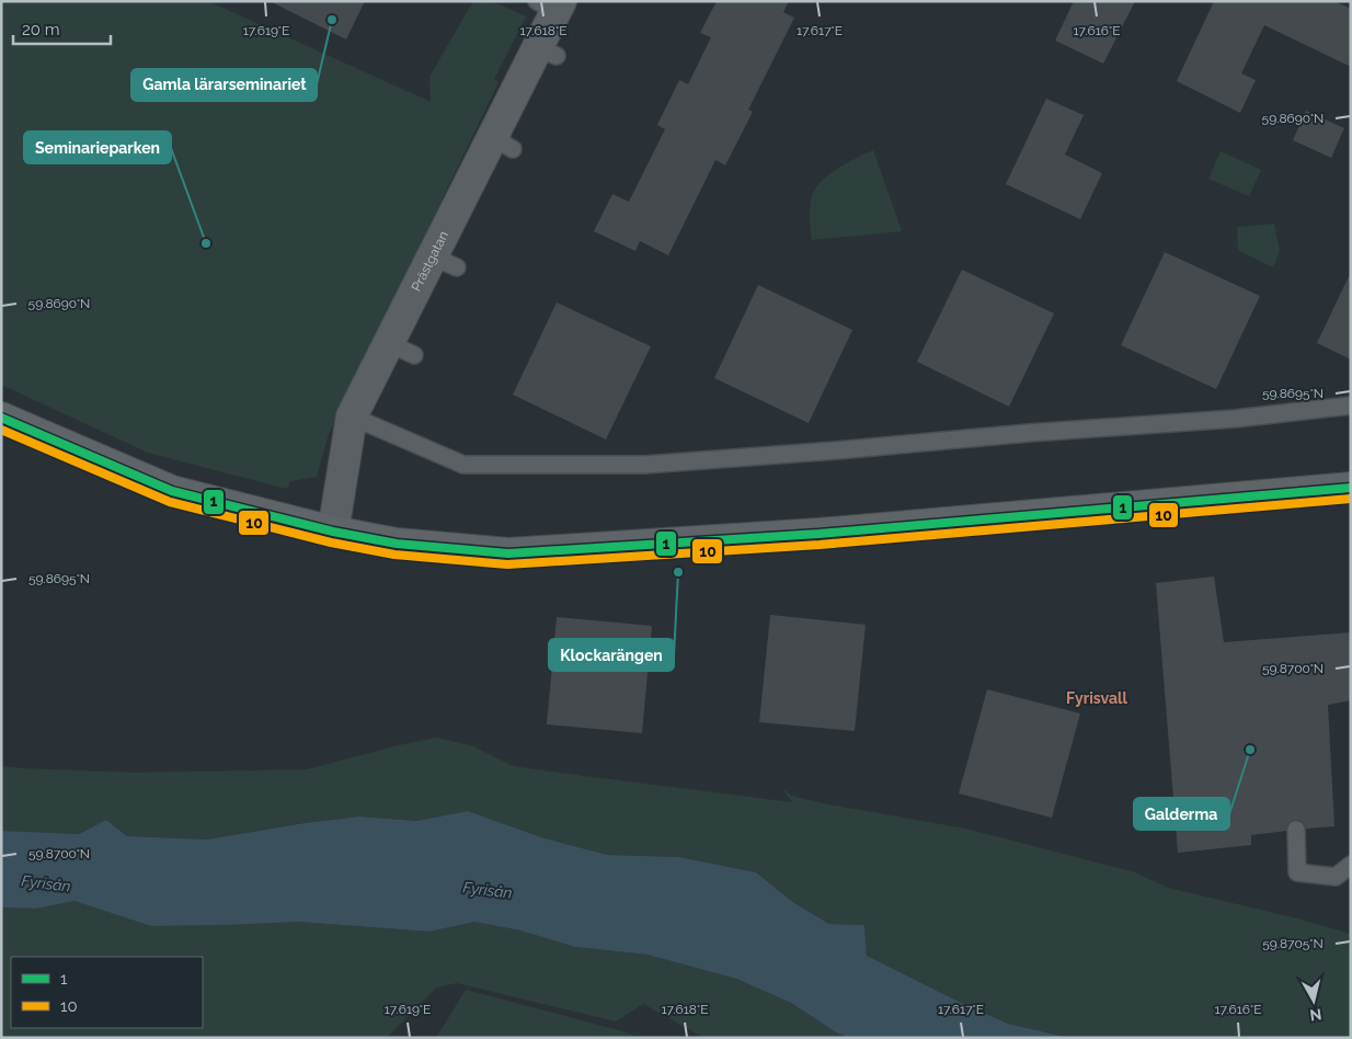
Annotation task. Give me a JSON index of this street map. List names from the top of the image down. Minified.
{"streets":{"street":["Prästgatan"]},"districts":["Fyrisvall"],"water":["Fyrisån"],"places":["Gamla lärarseminariet","Seminarieparken","Klockarängen","Galderma"],"lines":["transit line 1","transit line 10"],"legend":["1","10"],"scale_bar":"20 m","north":"bottom","coordinates":["17.619°E","17.618°E","17.617°E","17.616°E","59.8690°N","59.8695°N","59.8700°N","59.8705°N"]}
